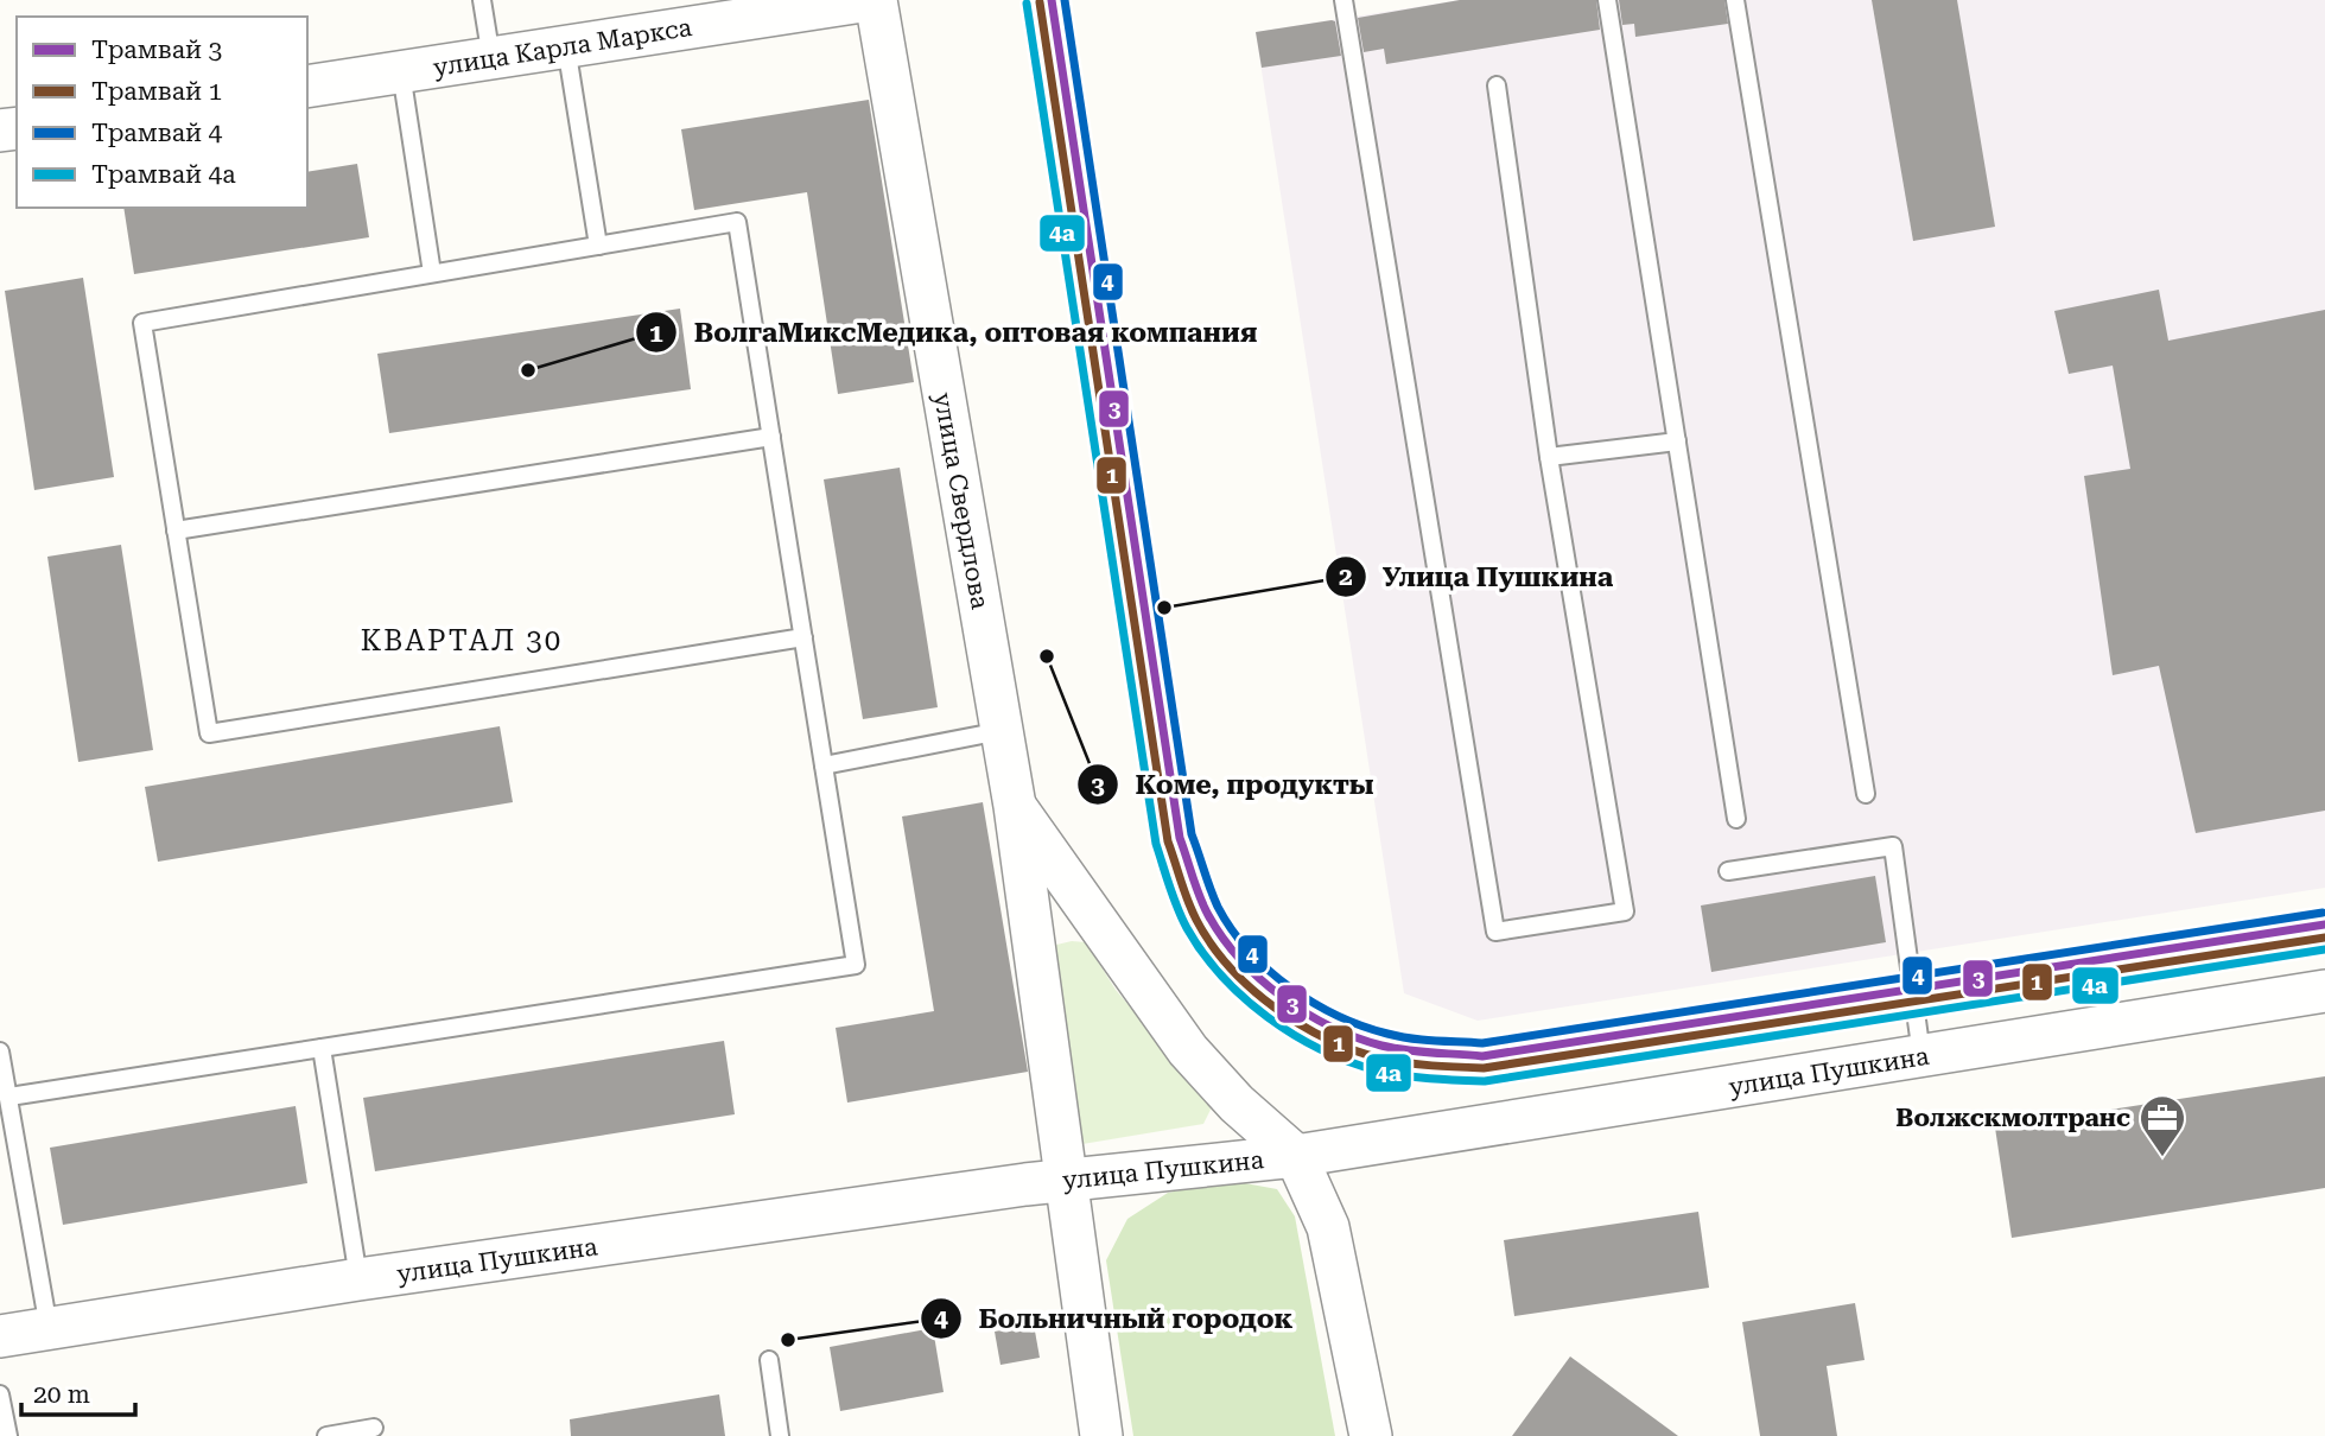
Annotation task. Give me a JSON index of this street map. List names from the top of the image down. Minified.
{"streets":{"street":["улица Карла Маркса","улица Свердлова","улица Пушкина"]},"crossings":[["улица Карла Маркса","улица Свердлова"],["улица Свердлова","улица Пушкина"]],"districts":["КВАРТАЛ 30"],"places":{"other":["ВолгаМиксМедика, оптовая компания","Улица Пушкина","Коме, продукты","Больничный городок"],"office":["Волжскмолтранс"]},"lines":["tram line 3","tram line 4","tram line 1","tram line 4а"],"legend":["Трамвай 3","Трамвай 1","Трамвай 4","Трамвай 4а"],"scale_bar":"20 m"}
